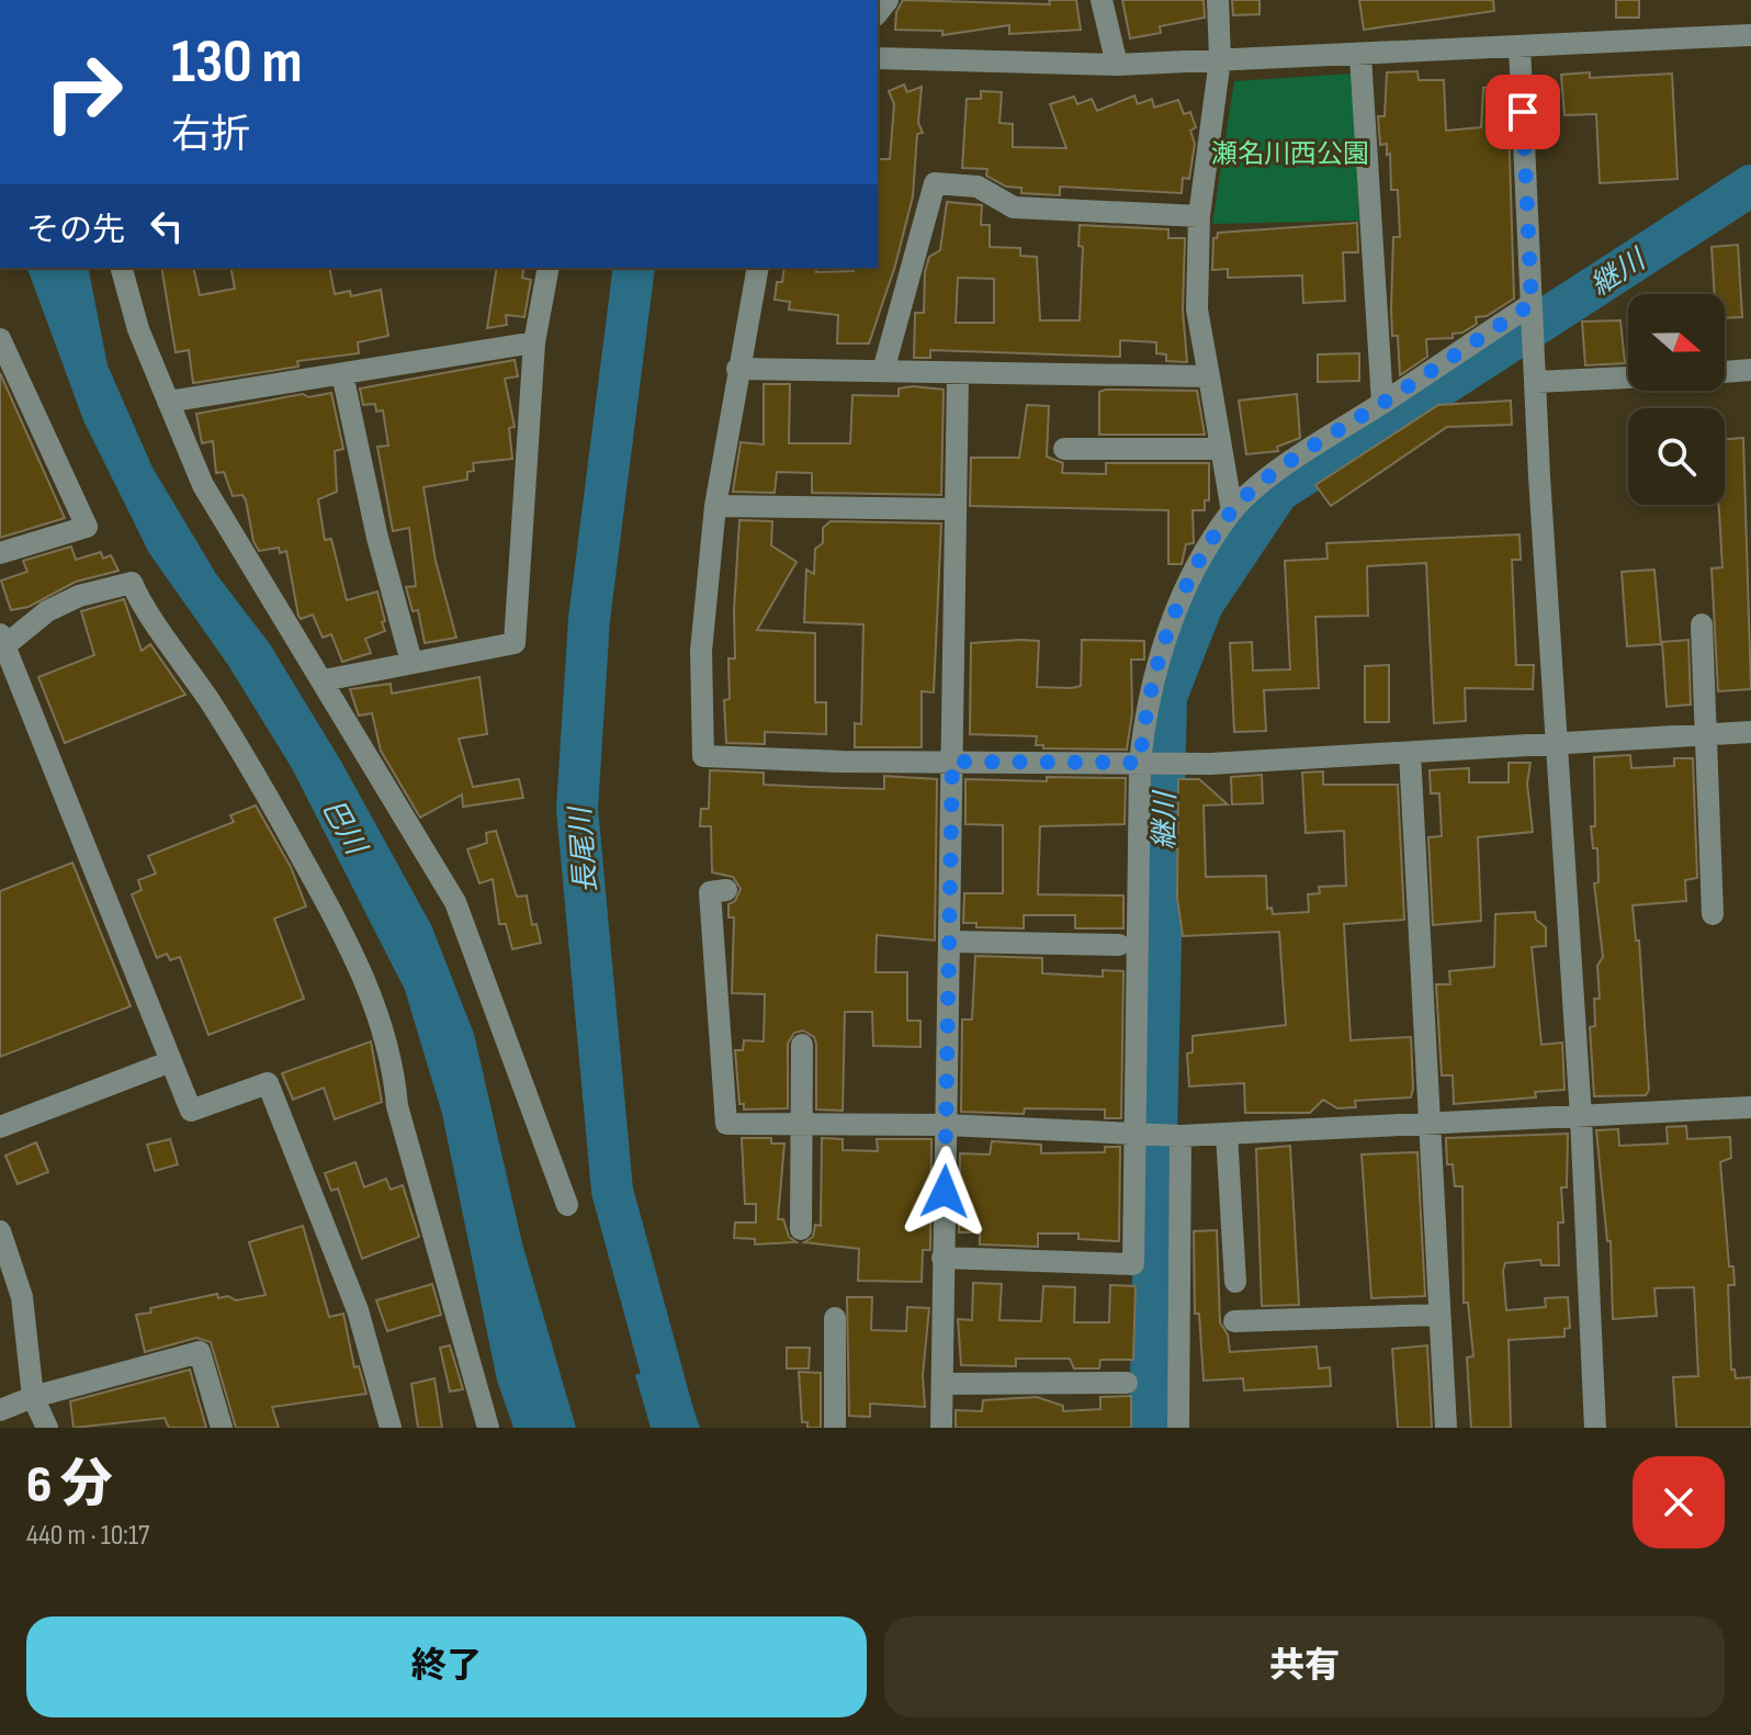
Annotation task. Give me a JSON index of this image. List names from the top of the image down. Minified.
{"water":["継川","巴川","長尾川"],"parks":["瀬名川西公園"],"north":"right","page":{"turn":["130 m","右折"],"then":"その先","heading":["6 分","440 m · 10:17"],"buttons":["終了","共有"]}}
